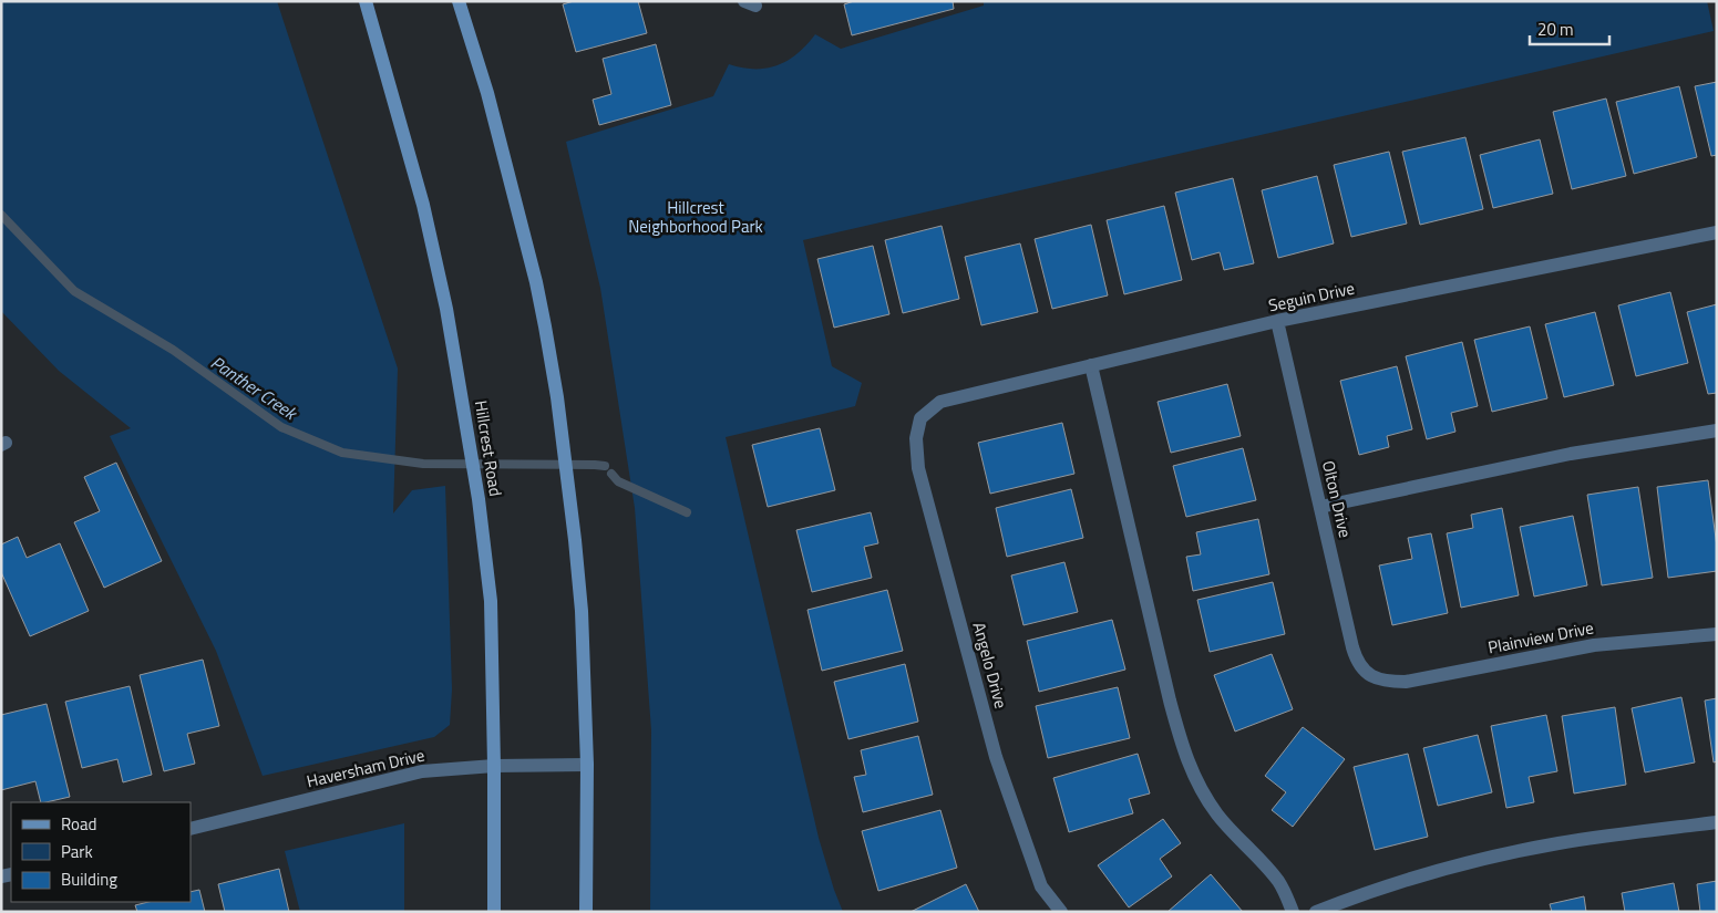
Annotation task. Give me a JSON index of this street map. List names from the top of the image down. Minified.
{"streets":{"main road":["Hillcrest Road"],"street":["Seguin Drive","Olton Drive","Plainview Drive","Angelo Drive","Haversham Drive"]},"crossings":[["Seguin Drive","Olton Drive"],["Seguin Drive","Angelo Drive"],["Hillcrest Road","Haversham Drive"],["Olton Drive","Plainview Drive"]],"water":["Panther Creek"],"parks":["Hillcrest Neighborhood Park"],"legend":["Road","Park","Building"],"scale_bar":"20 m"}
